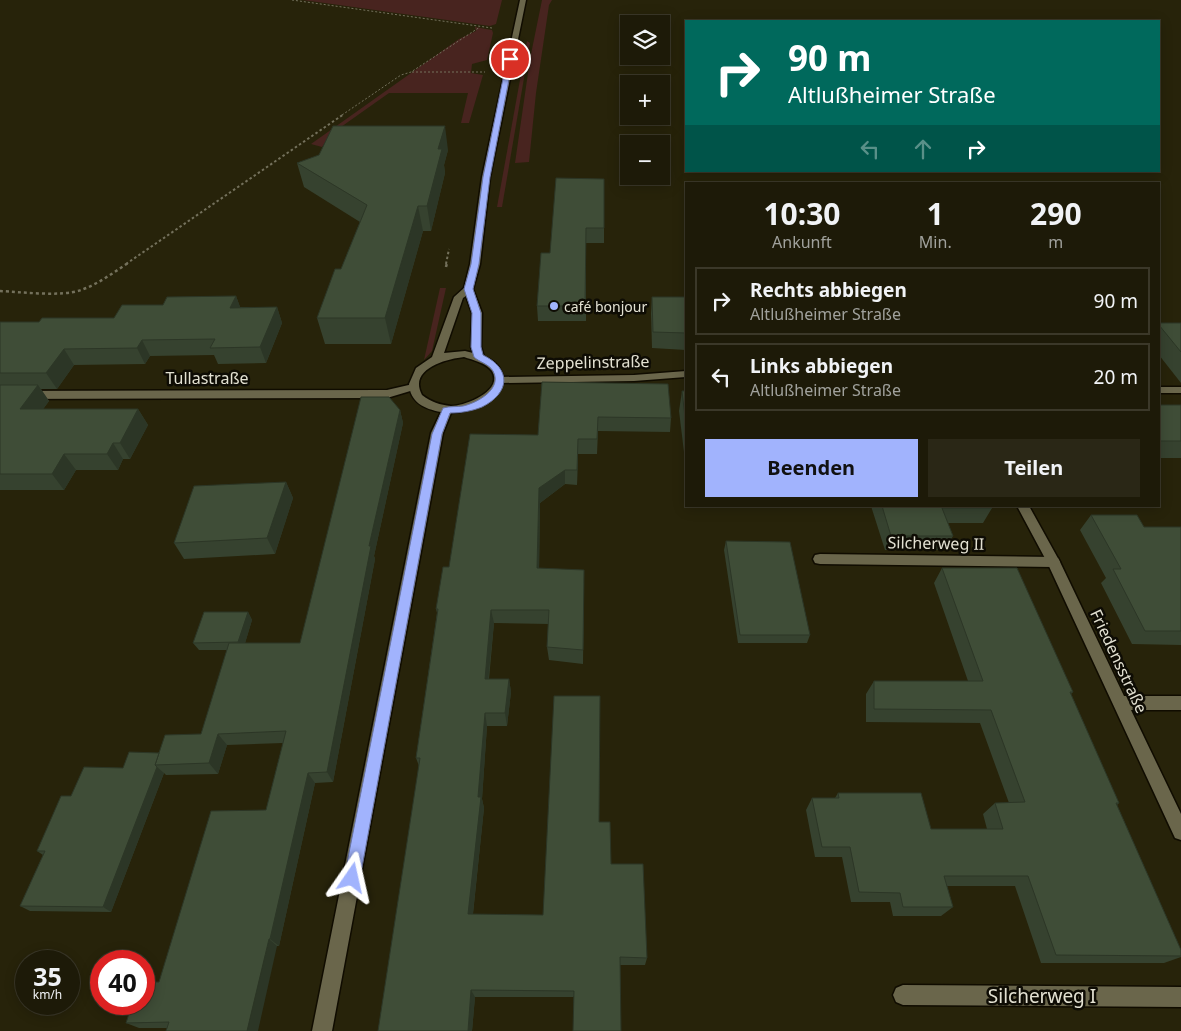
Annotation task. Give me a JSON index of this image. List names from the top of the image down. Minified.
{"streets":{"street":["Zeppelinstraße","Tullastraße","Silcherweg II","Friedensstraße","Silcherweg I"]},"crossings":[["Zeppelinstraße","Tullastraße"],["Silcherweg II","Friedensstraße"]],"places":["café bonjour"],"page":{"map_buttons":["+","−"],"turn":["90 m","Altlußheimer Straße"],"eta":["10:30","Ankunft","1","Min.","290","m"],"list":[{"name":"Rechts abbiegen","note":"Altlußheimer Straße","value":"90 m"},{"name":"Links abbiegen","note":"Altlußheimer Straße","value":"20 m"}],"buttons":["Beenden","Teilen"],"speed":"35 km/h","limit":"40"}}
